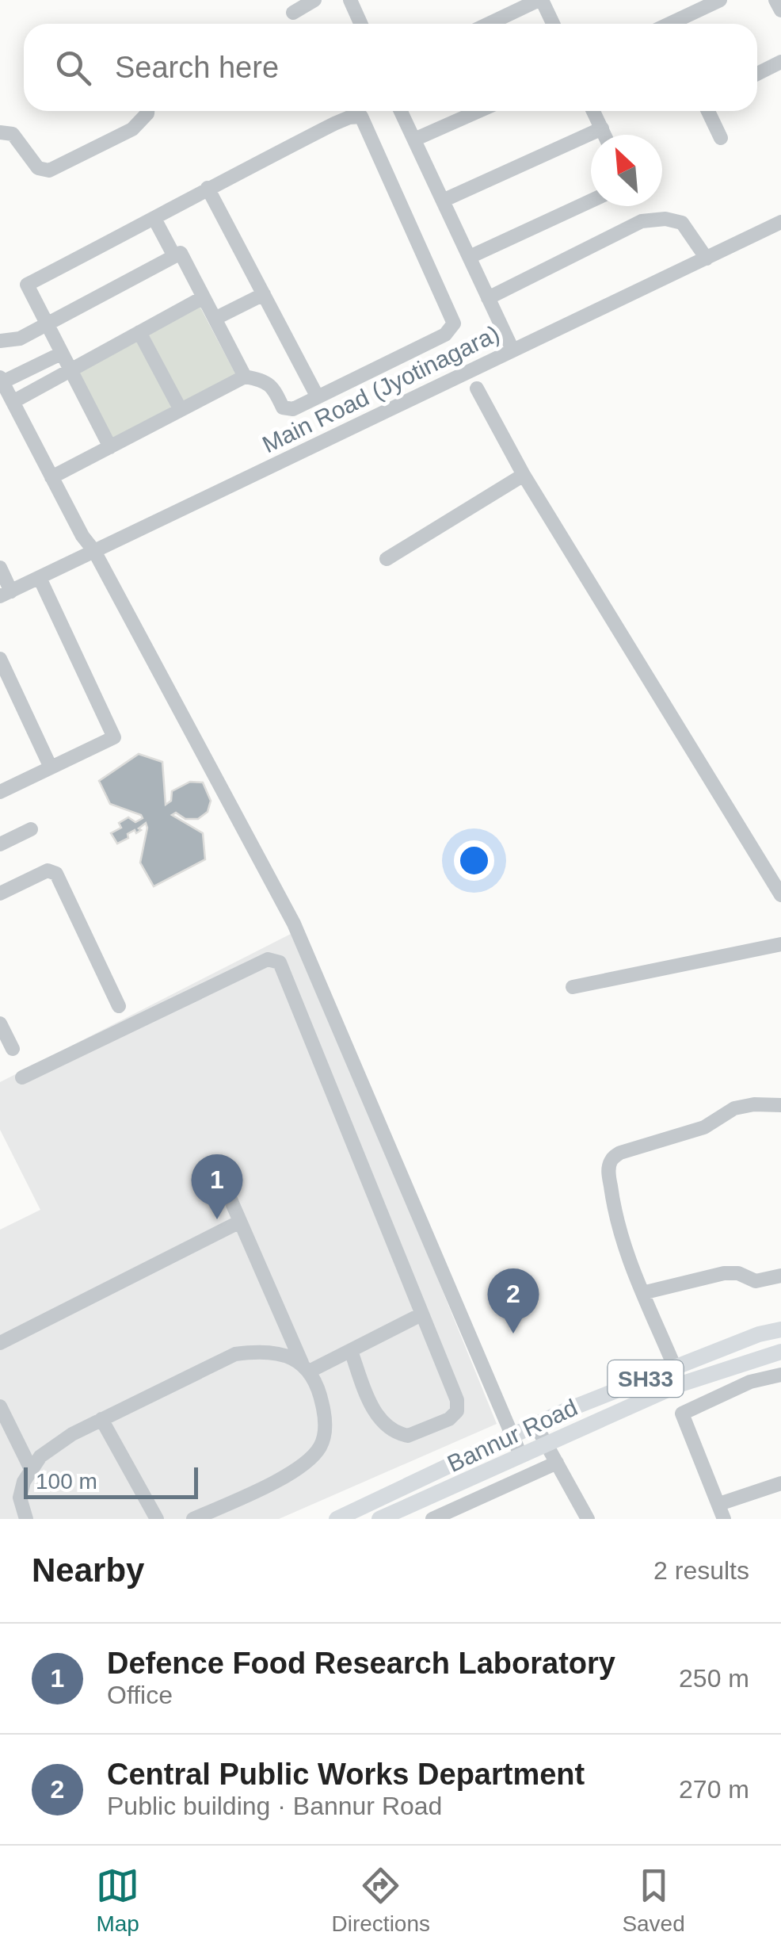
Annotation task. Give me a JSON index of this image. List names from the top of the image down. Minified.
{"streets":{"main road":["SH33","Bannur Road"],"street":["Main Road (Jyotinagara)"]},"scale_bar":"100 m","north":"top left","page":{"search":"Search here","pins":["1","2"],"scale":"100 m","heading":["Nearby","2 results"],"list":[{"mark":"1","name":"Defence Food Research Laboratory","note":"Office","value":"250 m"},{"mark":"2","name":"Central Public Works Department","note":"Public building · Bannur Road","value":"270 m"}],"nav":["Map","Directions","Saved"]}}
